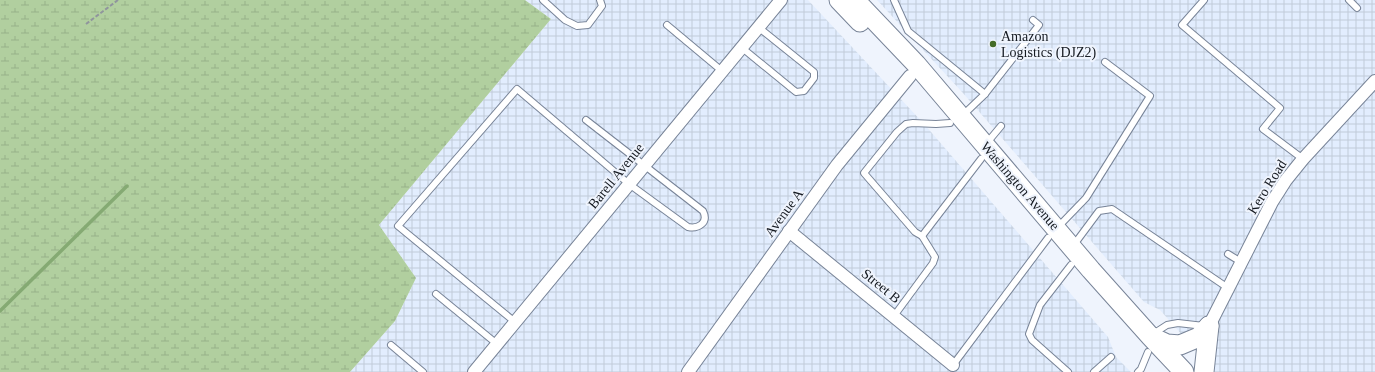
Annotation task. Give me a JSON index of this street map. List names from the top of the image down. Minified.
{"streets":{"main road":["Washington Avenue"],"street":["Barell Avenue","Kero Road","Avenue A","Street B"]},"crossings":[["Washington Avenue","Avenue A"],["Avenue A","Street B"]],"places":["Amazon Logistics (DJZ2)"]}
